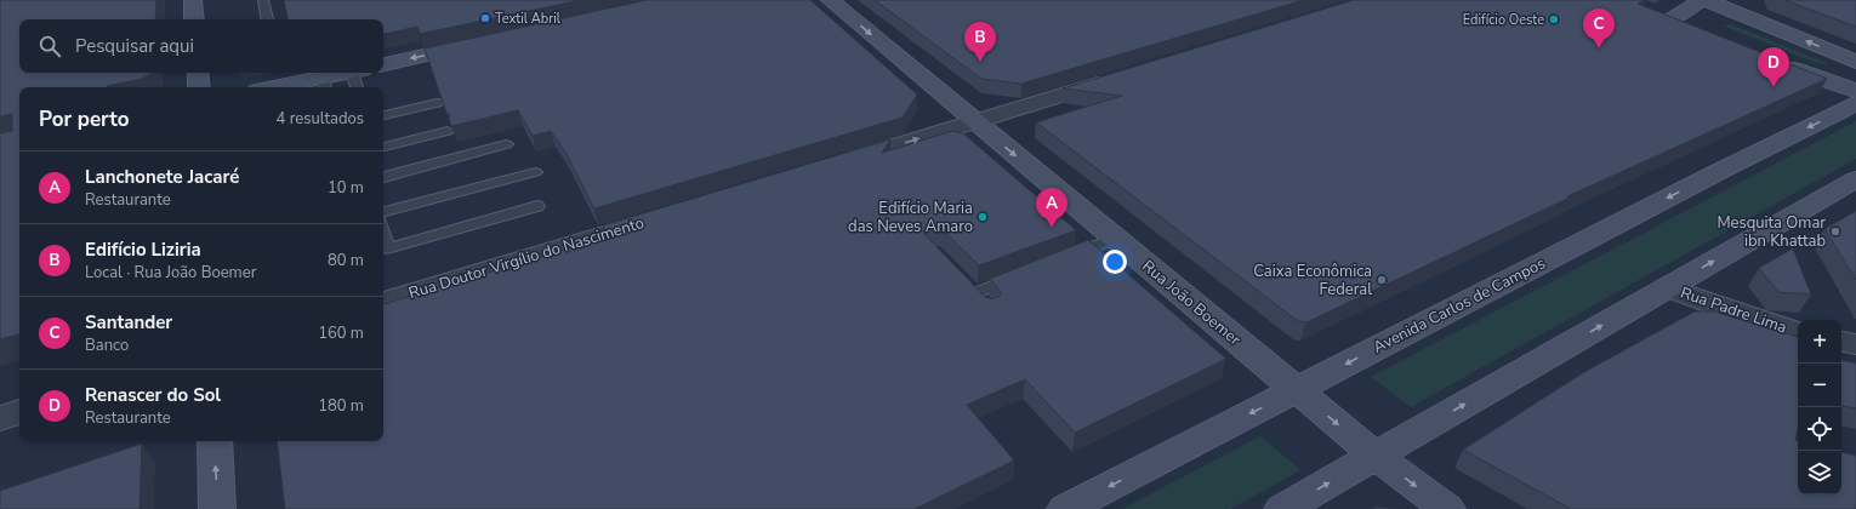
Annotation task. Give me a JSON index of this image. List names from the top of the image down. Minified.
{"streets":{"main road":["Rua João Boemer","Avenida Carlos de Campos"],"street":["Rua Doutor Virgílio do Nascimento","Rua Padre Lima"]},"crossings":[["Rua João Boemer","Avenida Carlos de Campos"]],"one_way":["Rua João Boemer"],"places":["Textil Abril","Edifício Oeste","Edifício Maria das Neves Amaro","Mesquita Omar ibn Khattab","Caixa Econômica Federal"],"page":{"pins":["C","B","D","A"],"search":"Pesquisar aqui","heading":["Por perto","4 resultados"],"list":[{"mark":"A","name":"Lanchonete Jacaré","note":"Restaurante","value":"10 m"},{"mark":"B","name":"Edifício Liziria","note":"Local · Rua João Boemer","value":"80 m"},{"mark":"C","name":"Santander","note":"Banco","value":"160 m"},{"mark":"D","name":"Renascer do Sol","note":"Restaurante","value":"180 m"}],"map_buttons":["+","−"]}}
